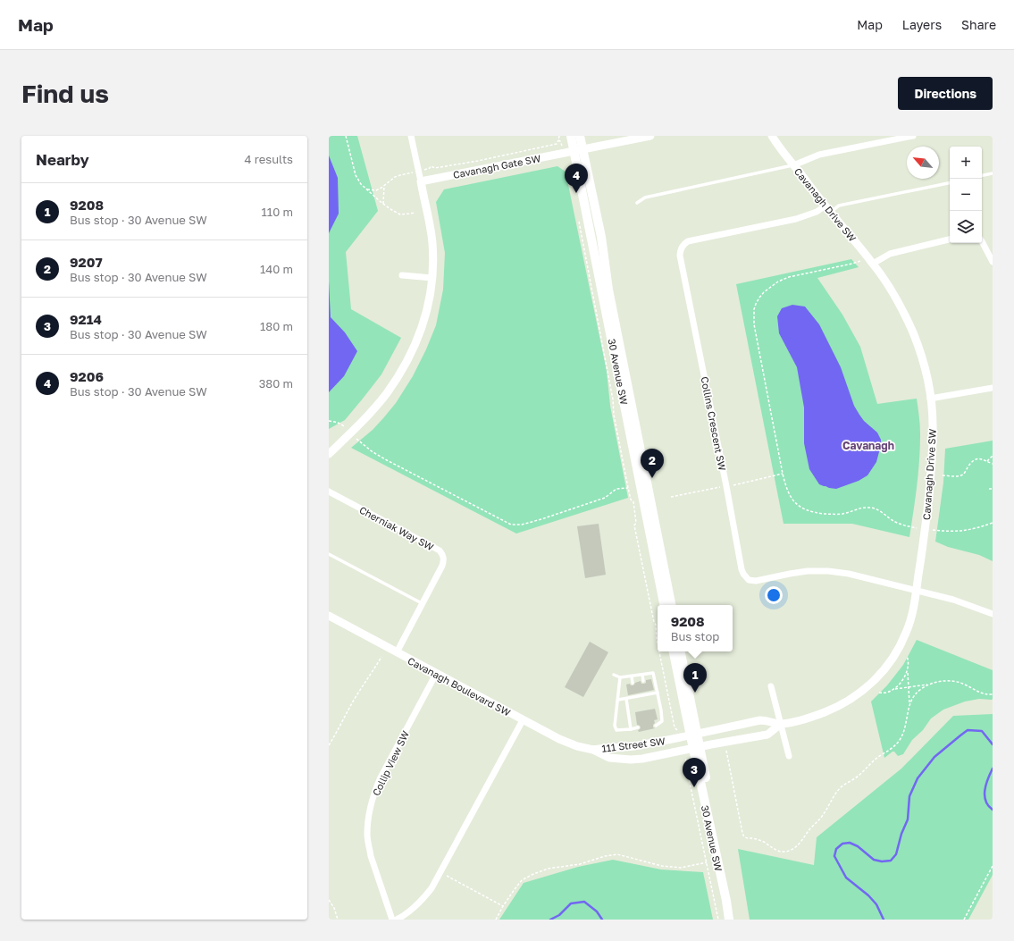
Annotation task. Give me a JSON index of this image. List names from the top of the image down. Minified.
{"streets":{"main road":["30 Avenue SW"],"street":["Cavanagh Gate SW","Cavanagh Drive SW","Collins Crescent SW","Cherniak Way SW","Cavanagh Boulevard SW","111 Street SW","Collip View SW"]},"crossings":[["Cavanagh Gate SW","30 Avenue SW"],["Cavanagh Drive SW","30 Avenue SW"],["Cavanagh Drive SW","Collins Crescent SW"],["Cavanagh Drive SW","111 Street SW"],["30 Avenue SW","111 Street SW"],["Cherniak Way SW","Cavanagh Boulevard SW"],["Cavanagh Boulevard SW","111 Street SW"],["Cavanagh Boulevard SW","Collip View SW"]],"districts":["Cavanagh"],"north":"top left","page":{"header":"Map","nav":["Map","Layers","Share"],"buttons":"Directions","title":"Find us","heading":["Nearby","4 results"],"map_buttons":["+","−"],"pins":["4","2","1","3"],"list":[{"mark":"1","name":"9208","note":"Bus stop · 30 Avenue SW","value":"110 m"},{"mark":"2","name":"9207","note":"Bus stop · 30 Avenue SW","value":"140 m"},{"mark":"3","name":"9214","note":"Bus stop · 30 Avenue SW","value":"180 m"},{"mark":"4","name":"9206","note":"Bus stop · 30 Avenue SW","value":"380 m"}],"popup":["9208","Bus stop"]}}
